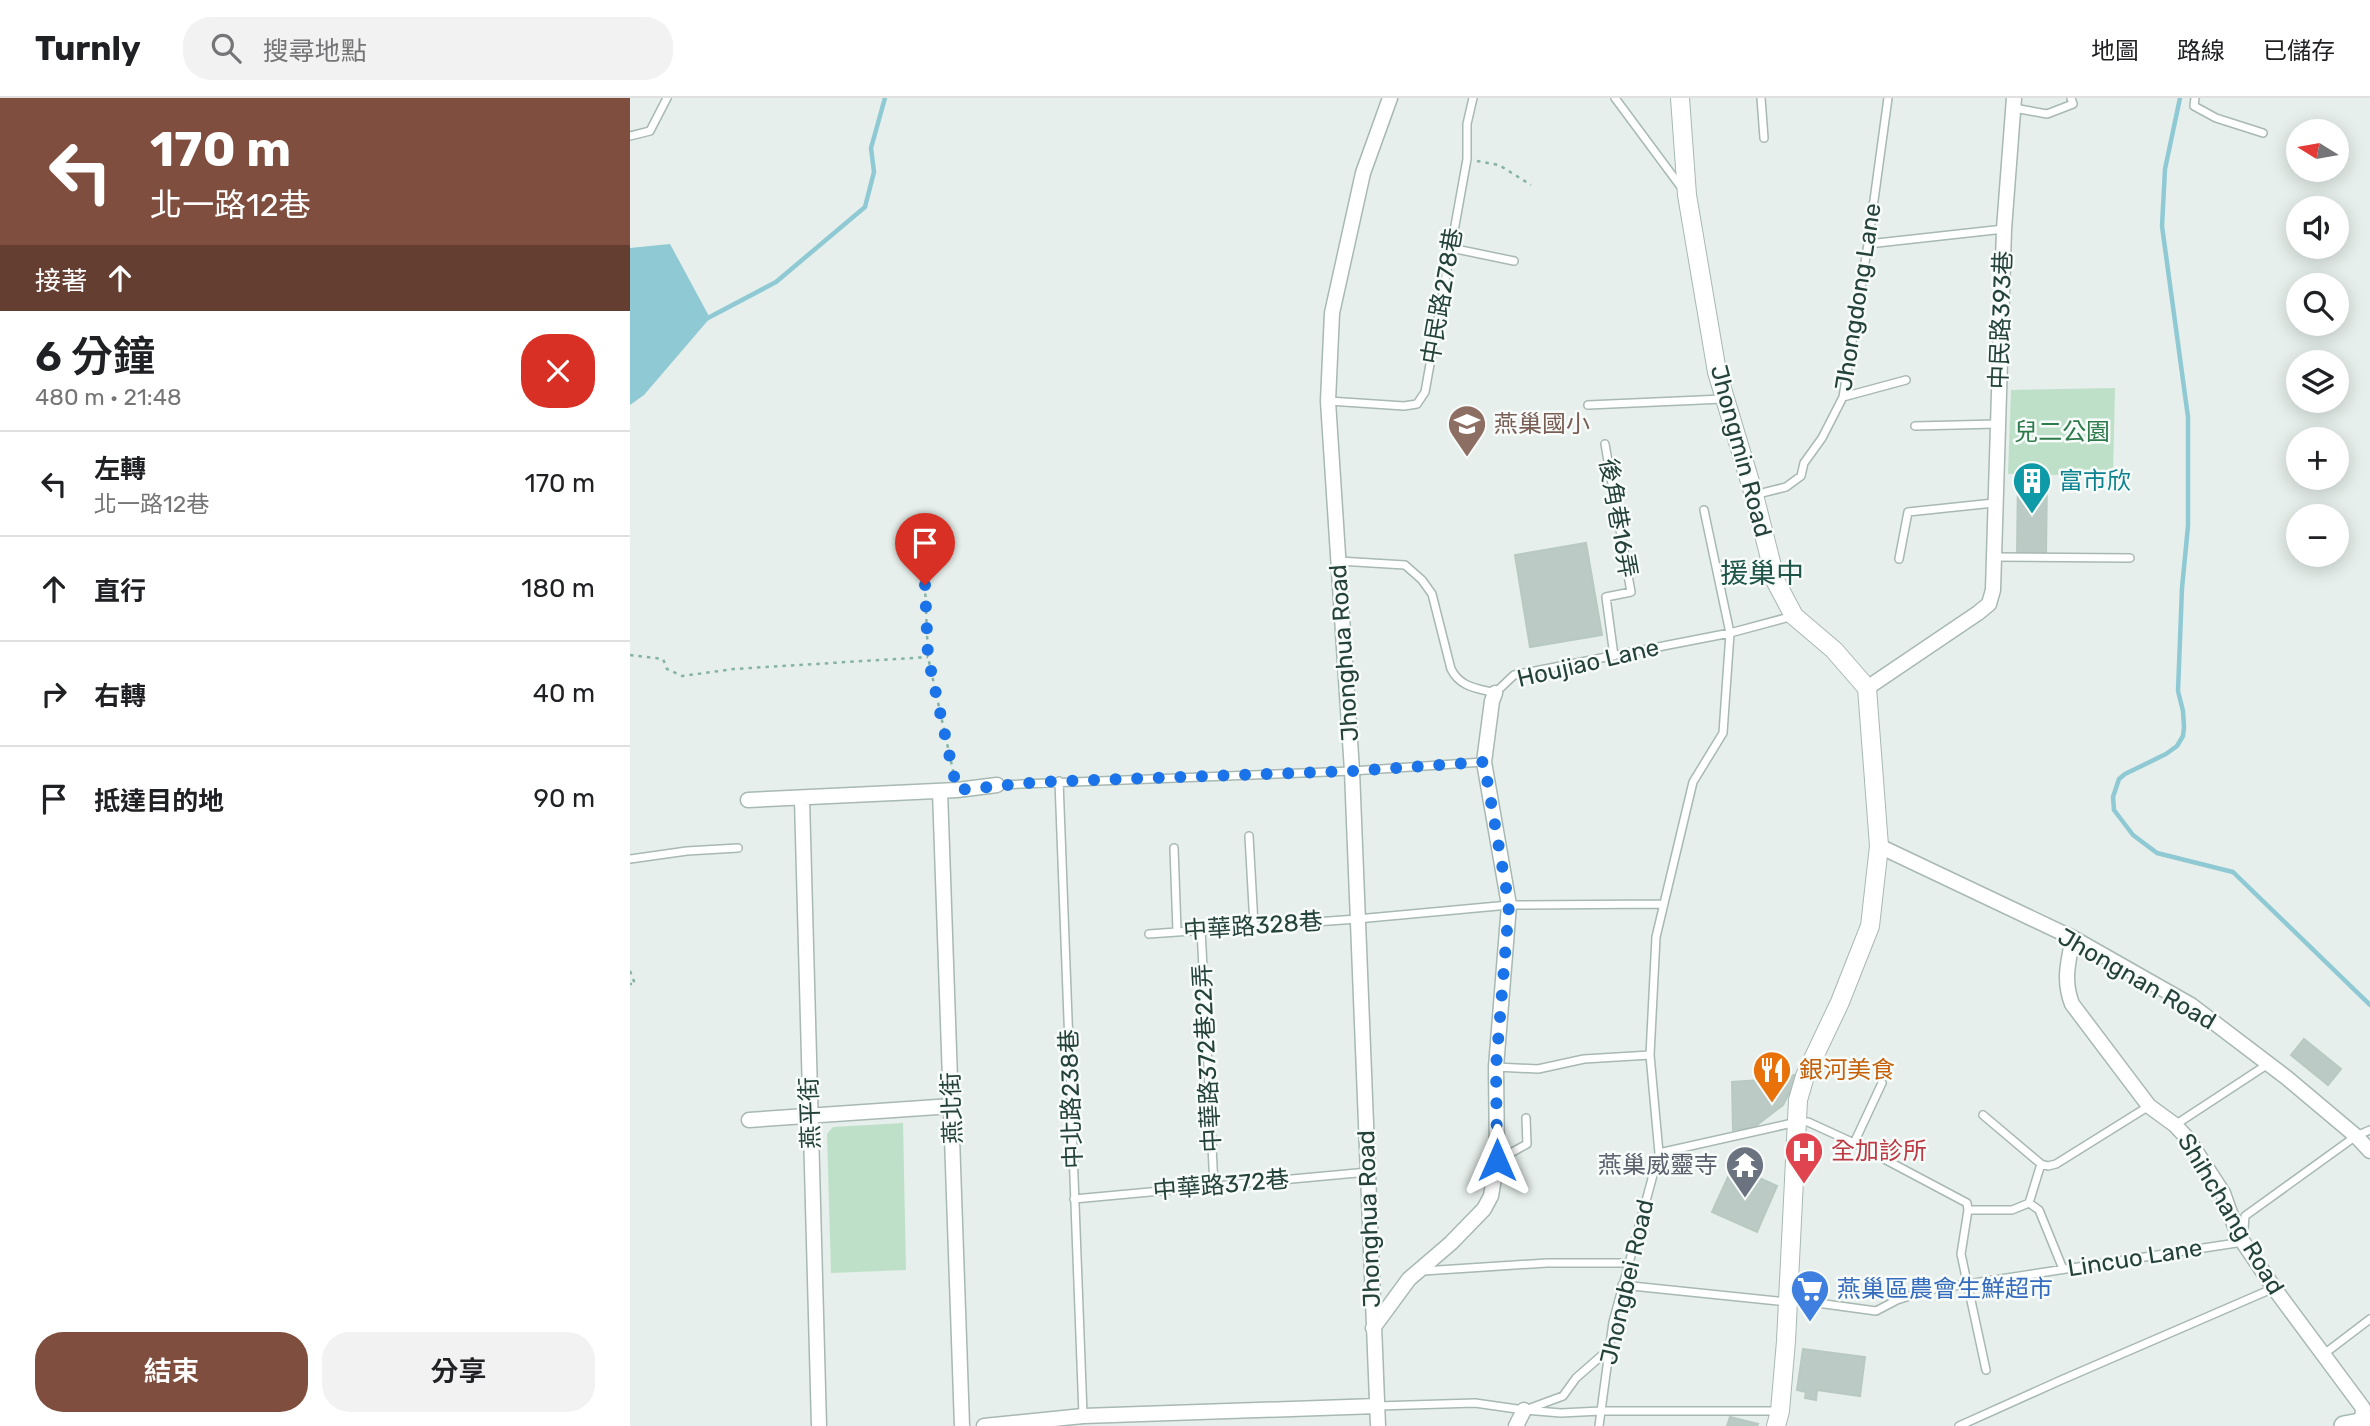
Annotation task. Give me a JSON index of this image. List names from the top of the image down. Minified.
{"streets":{"street":["中民路393巷","Jhongmin Road","Jhonghua Road","Jhongnan Road","燕北街","燕平街","Shihchang Road"],"lane":["中民路278巷","Jhongdong Lane","後角巷16弄","Houjiao Lane","中華路328巷","中華路372巷22弄","中北路238巷","中華路372巷","Lincuo Lane","Jhongbei Road"]},"crossings":[["中民路278巷","Jhonghua Road"],["Jhongdong Lane","Jhongmin Road"],["中民路393巷","Jhongmin Road"],["Jhongmin Road","Houjiao Lane"],["後角巷16弄","Houjiao Lane"],["Jhonghua Road","Houjiao Lane"],["Jhonghua Road","中華路328巷"],["Jhonghua Road","中華路372巷"],["Houjiao Lane","Jhongbei Road"],["中華路328巷","中華路372巷22弄"],["中華路328巷","Jhongbei Road"],["Jhongnan Road","Shihchang Road"],["中華路372巷22弄","中華路372巷"],["中北路238巷","中華路372巷"],["Shihchang Road","Lincuo Lane"],["Lincuo Lane","Jhongbei Road"]],"districts":["援巢中"],"parks":["兒二公園"],"places":{"school or university":["燕巢國小"],"building":["富市欣"],"restaurant":["銀河美食"],"hospital":["全加診所"],"temple":["燕巢威靈寺"],"supermarket":["燕巢區農會生鮮超市"]},"north":"left","page":{"header":"Turnly","search":"搜尋地點","nav":["地圖","路線","已儲存"],"turn":["170 m","北一路12巷"],"map_buttons":["+","−"],"then":"接著","heading":["6 分鐘","480 m · 21:48"],"list":[{"name":"左轉","note":"北一路12巷","value":"170 m"},{"name":"直行","value":"180 m"},{"name":"右轉","value":"40 m"},{"name":"抵達目的地","value":"90 m"}],"buttons":["結束","分享"]}}
